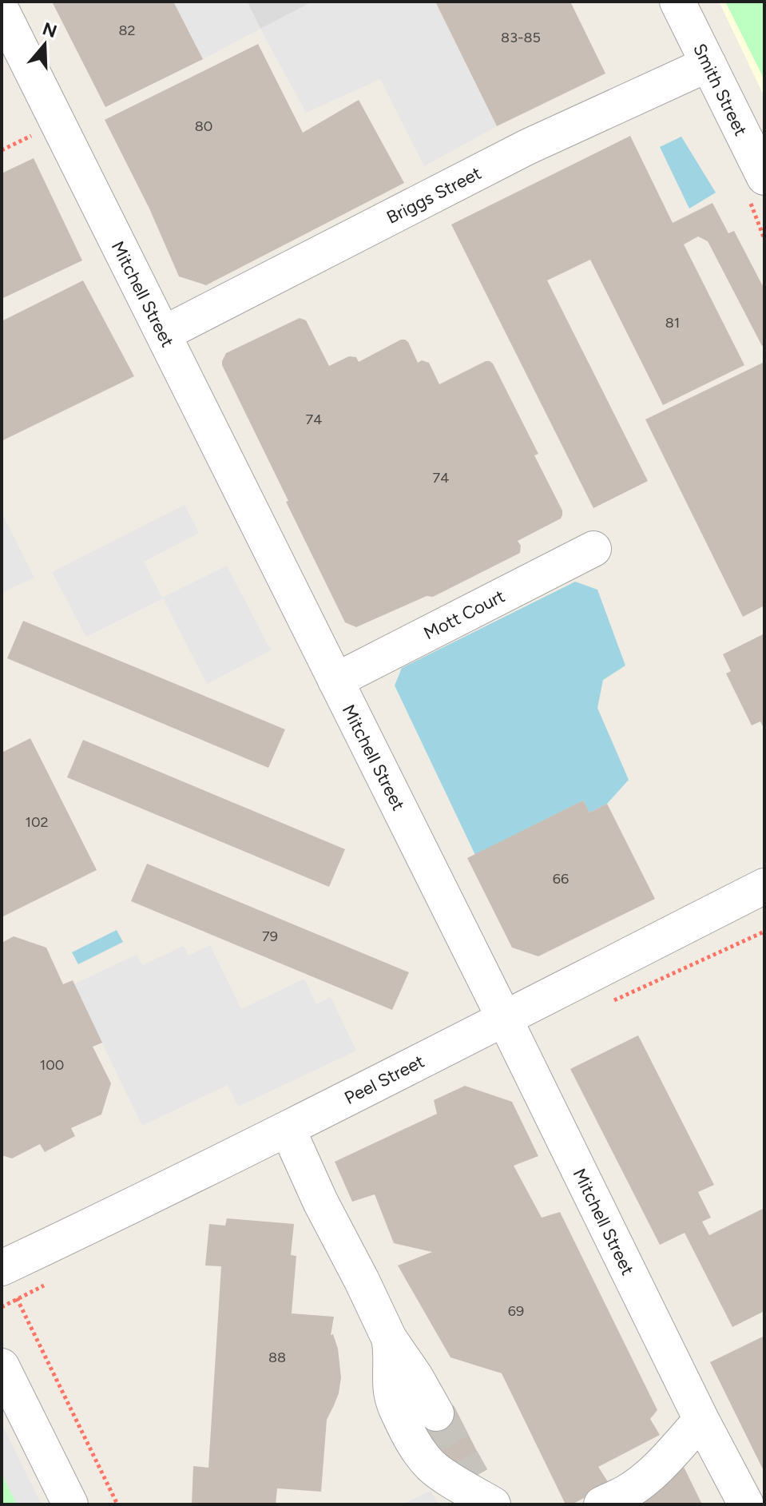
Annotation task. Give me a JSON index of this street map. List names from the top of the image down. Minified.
{"streets":{"street":["Smith Street","Briggs Street","Mitchell Street","Mott Court","Peel Street"]},"crossings":[["Smith Street","Briggs Street"],["Briggs Street","Mitchell Street"],["Mitchell Street","Mott Court"],["Mitchell Street","Peel Street"]],"house_numbers":["82","83-85","80","81","74","74","102","66","79","100","69","88"],"north":"top"}
